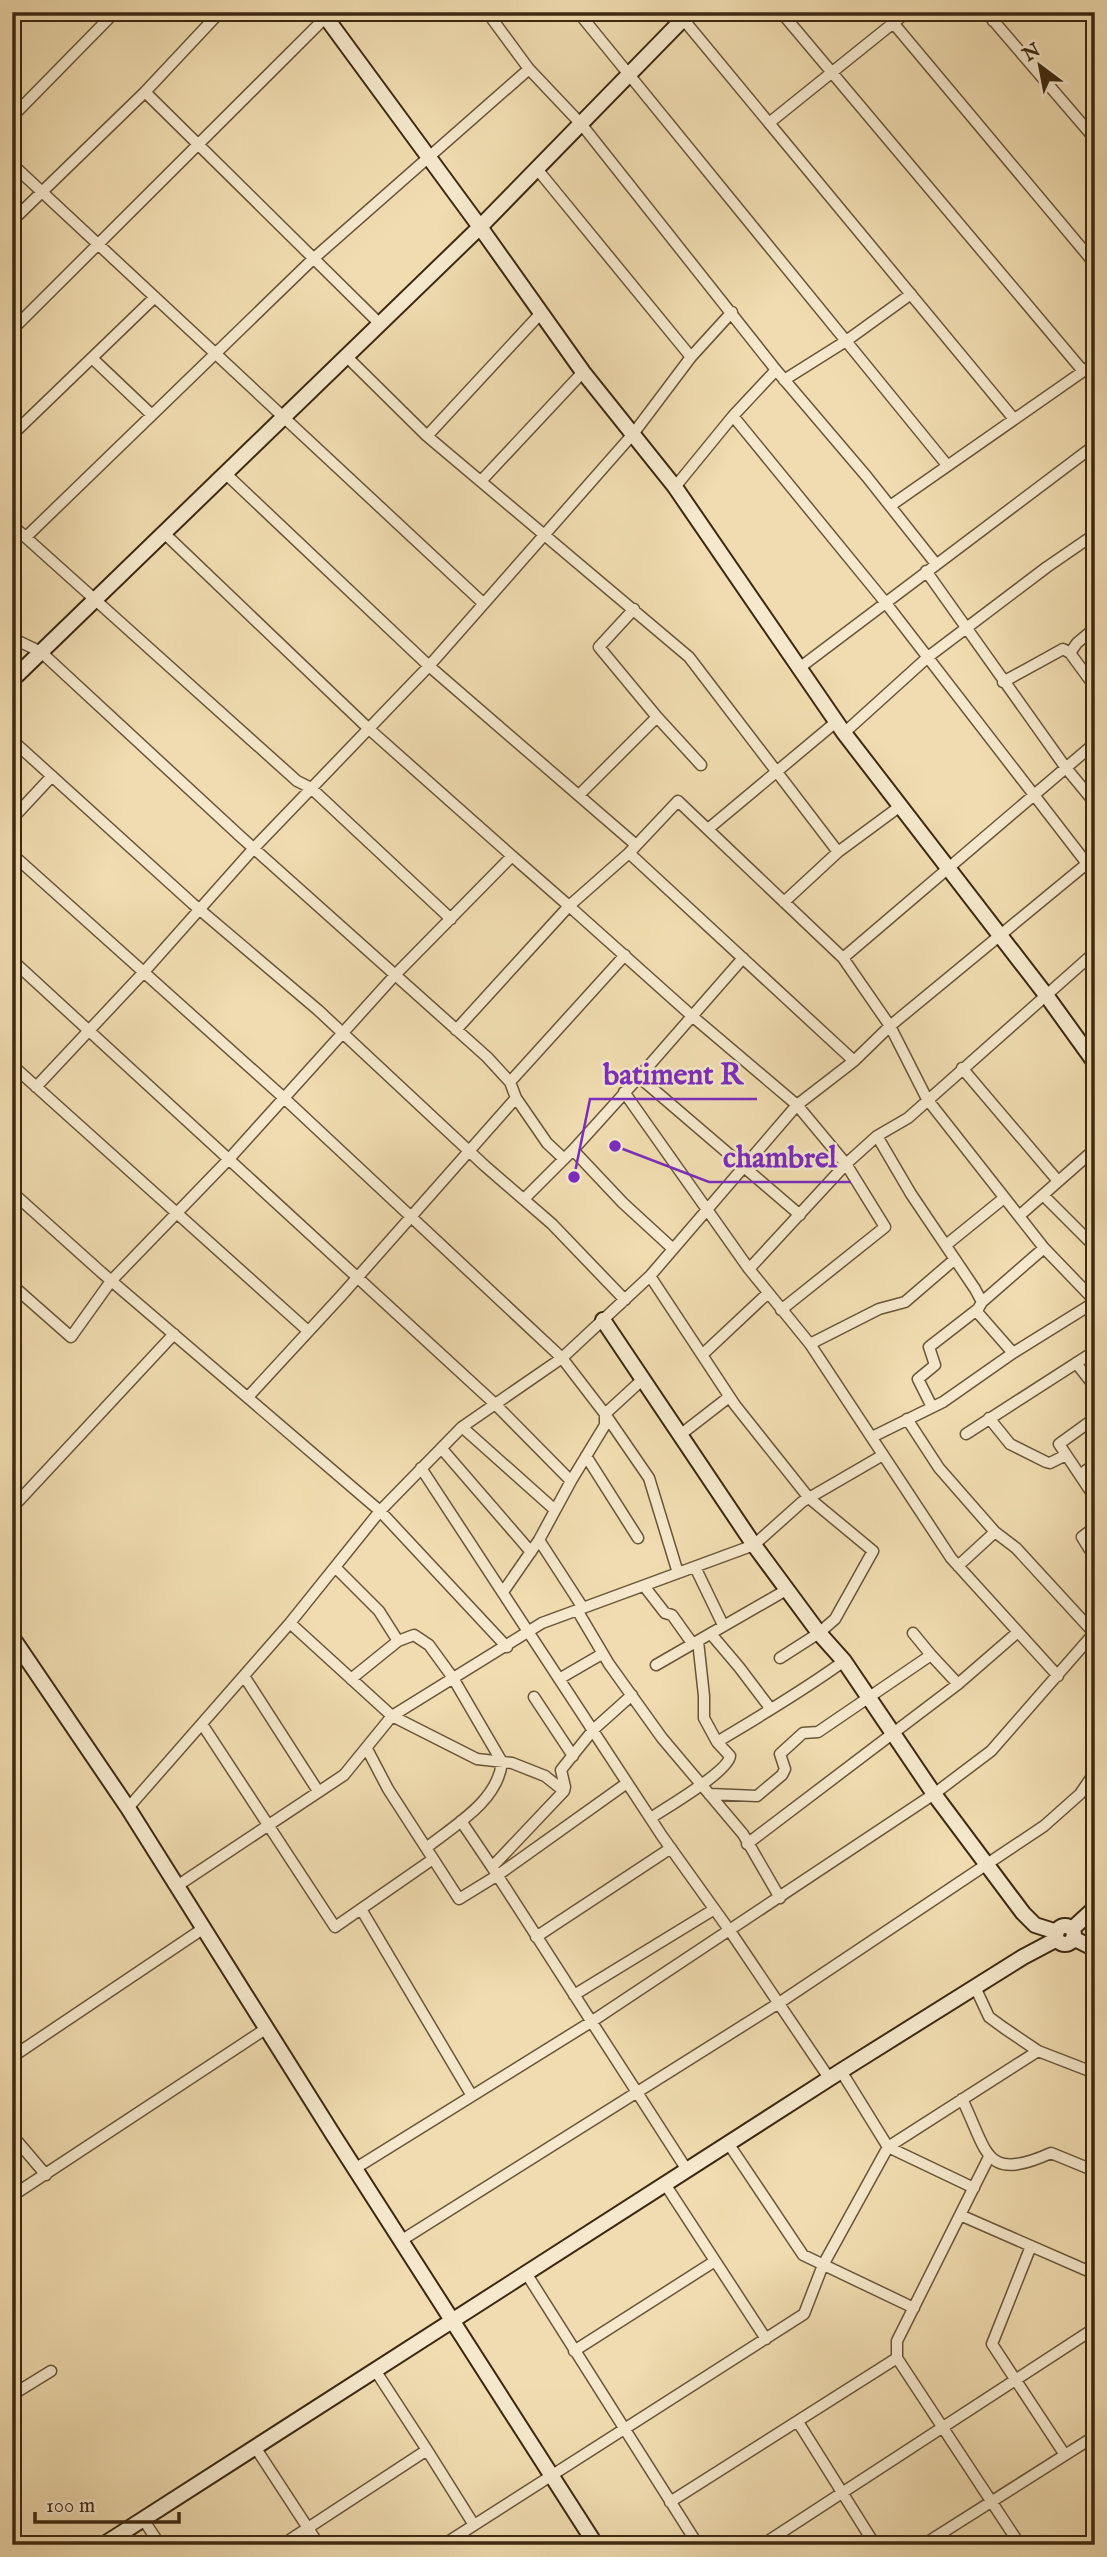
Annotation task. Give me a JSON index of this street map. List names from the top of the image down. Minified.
{"places":["chambrel","batiment R"],"scale_bar":"100 m","north":"top left"}
